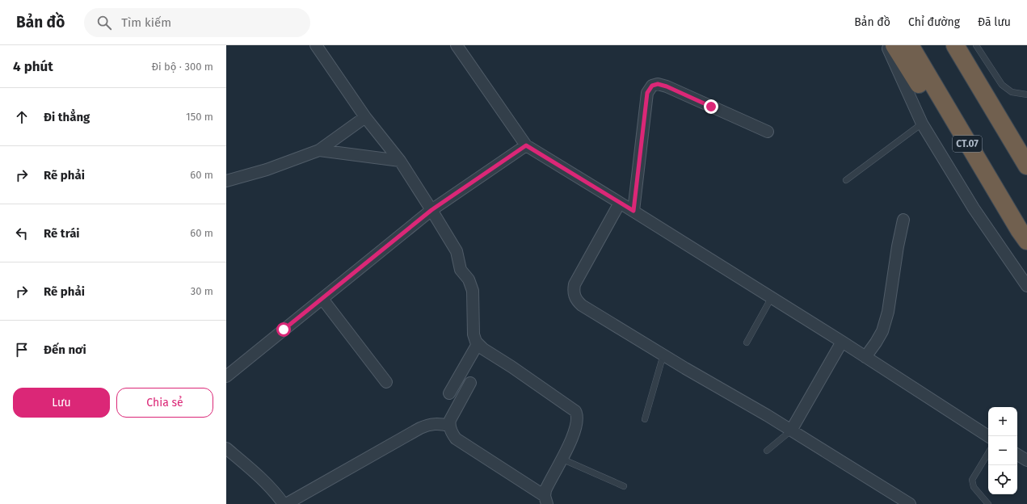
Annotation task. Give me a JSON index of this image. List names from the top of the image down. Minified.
{"streets":{"highway":["CT.07"]},"page":{"header":"Bản đồ","search":"Tìm kiếm","nav":["Bản đồ","Chỉ đường","Đã lưu"],"heading":["4 phút","Đi bộ · 300 m"],"list":[["Đi thẳng","150 m"],["Rẽ phải","60 m"],["Rẽ trái","60 m"],["Rẽ phải","30 m"],"Đến nơi"],"buttons":["Lưu","Chia sẻ"],"map_buttons":["+","−"]}}
